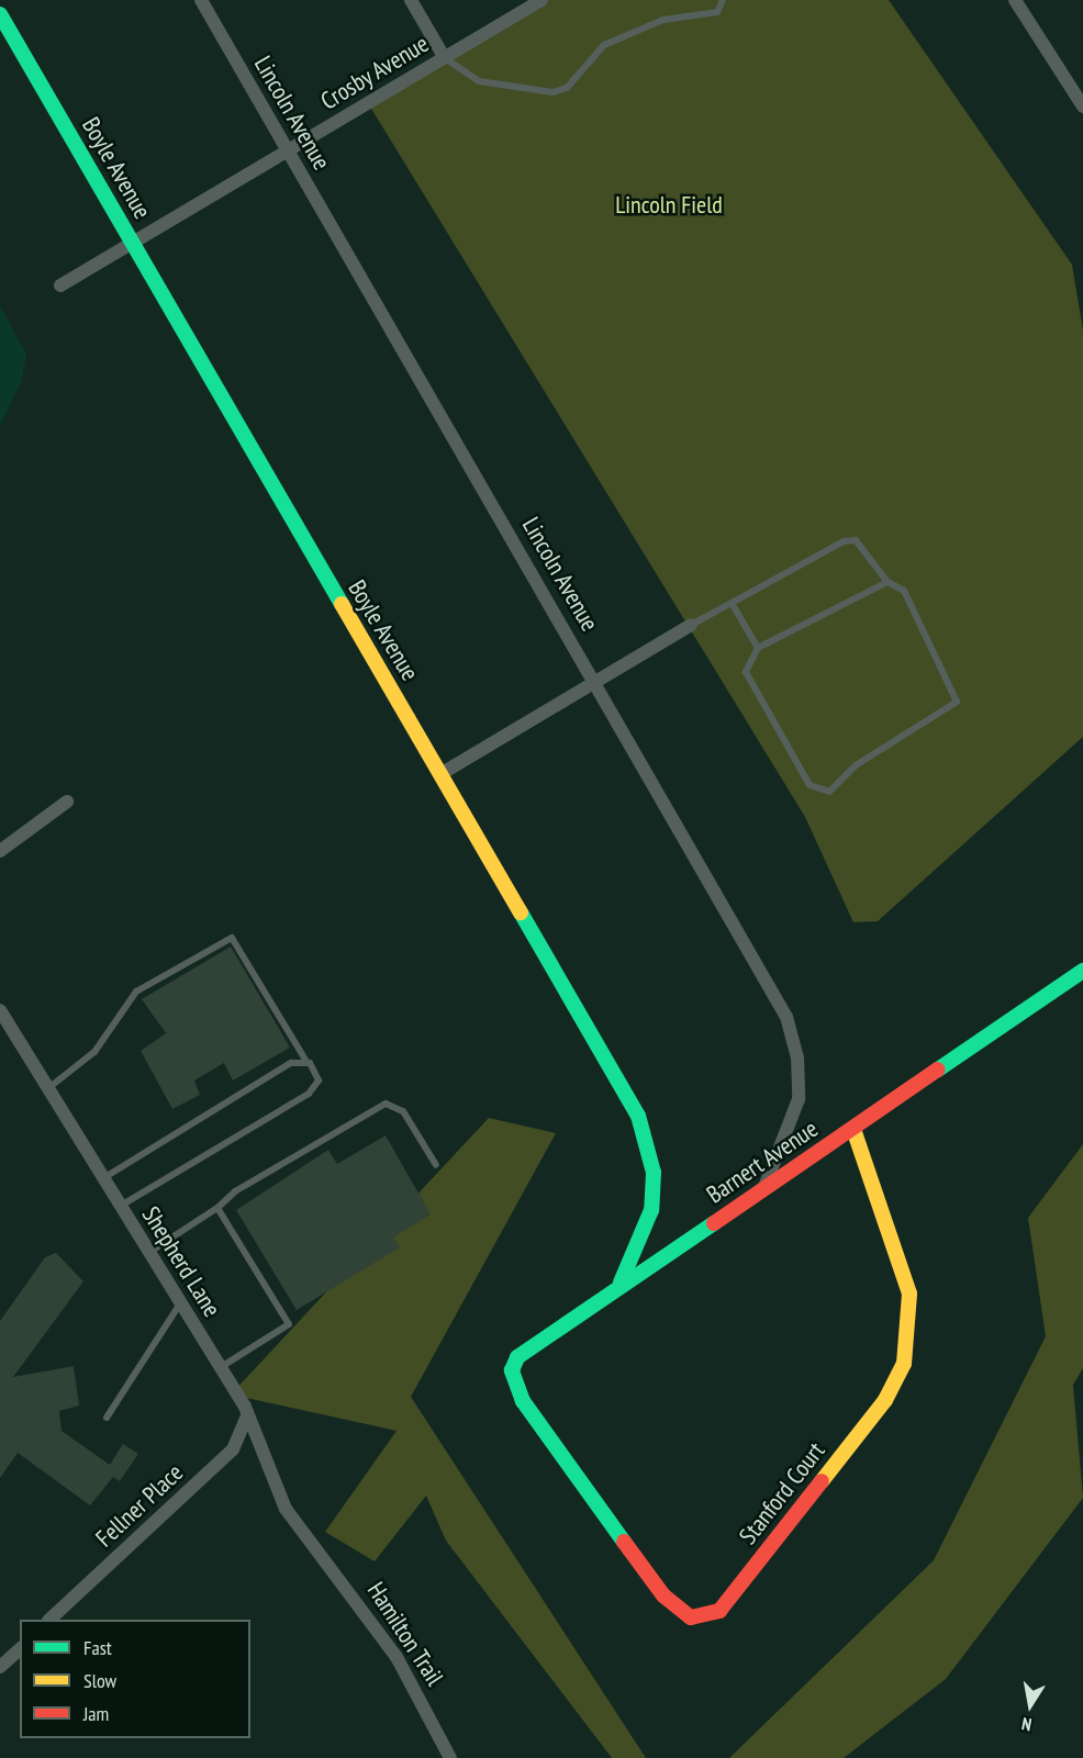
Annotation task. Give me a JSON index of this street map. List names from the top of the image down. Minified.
{"streets":{"street":["Crosby Avenue","Lincoln Avenue","Boyle Avenue","Barnert Avenue","Shepherd Lane","Stanford Court","Fellner Place","Hamilton Trail"]},"crossings":[["Crosby Avenue","Lincoln Avenue"],["Crosby Avenue","Boyle Avenue"],["Lincoln Avenue","Barnert Avenue"],["Boyle Avenue","Barnert Avenue"],["Barnert Avenue","Stanford Court"],["Shepherd Lane","Fellner Place"],["Shepherd Lane","Hamilton Trail"]],"parks":["Lincoln Field"],"legend":["Fast","Slow","Jam"],"north":"bottom"}
